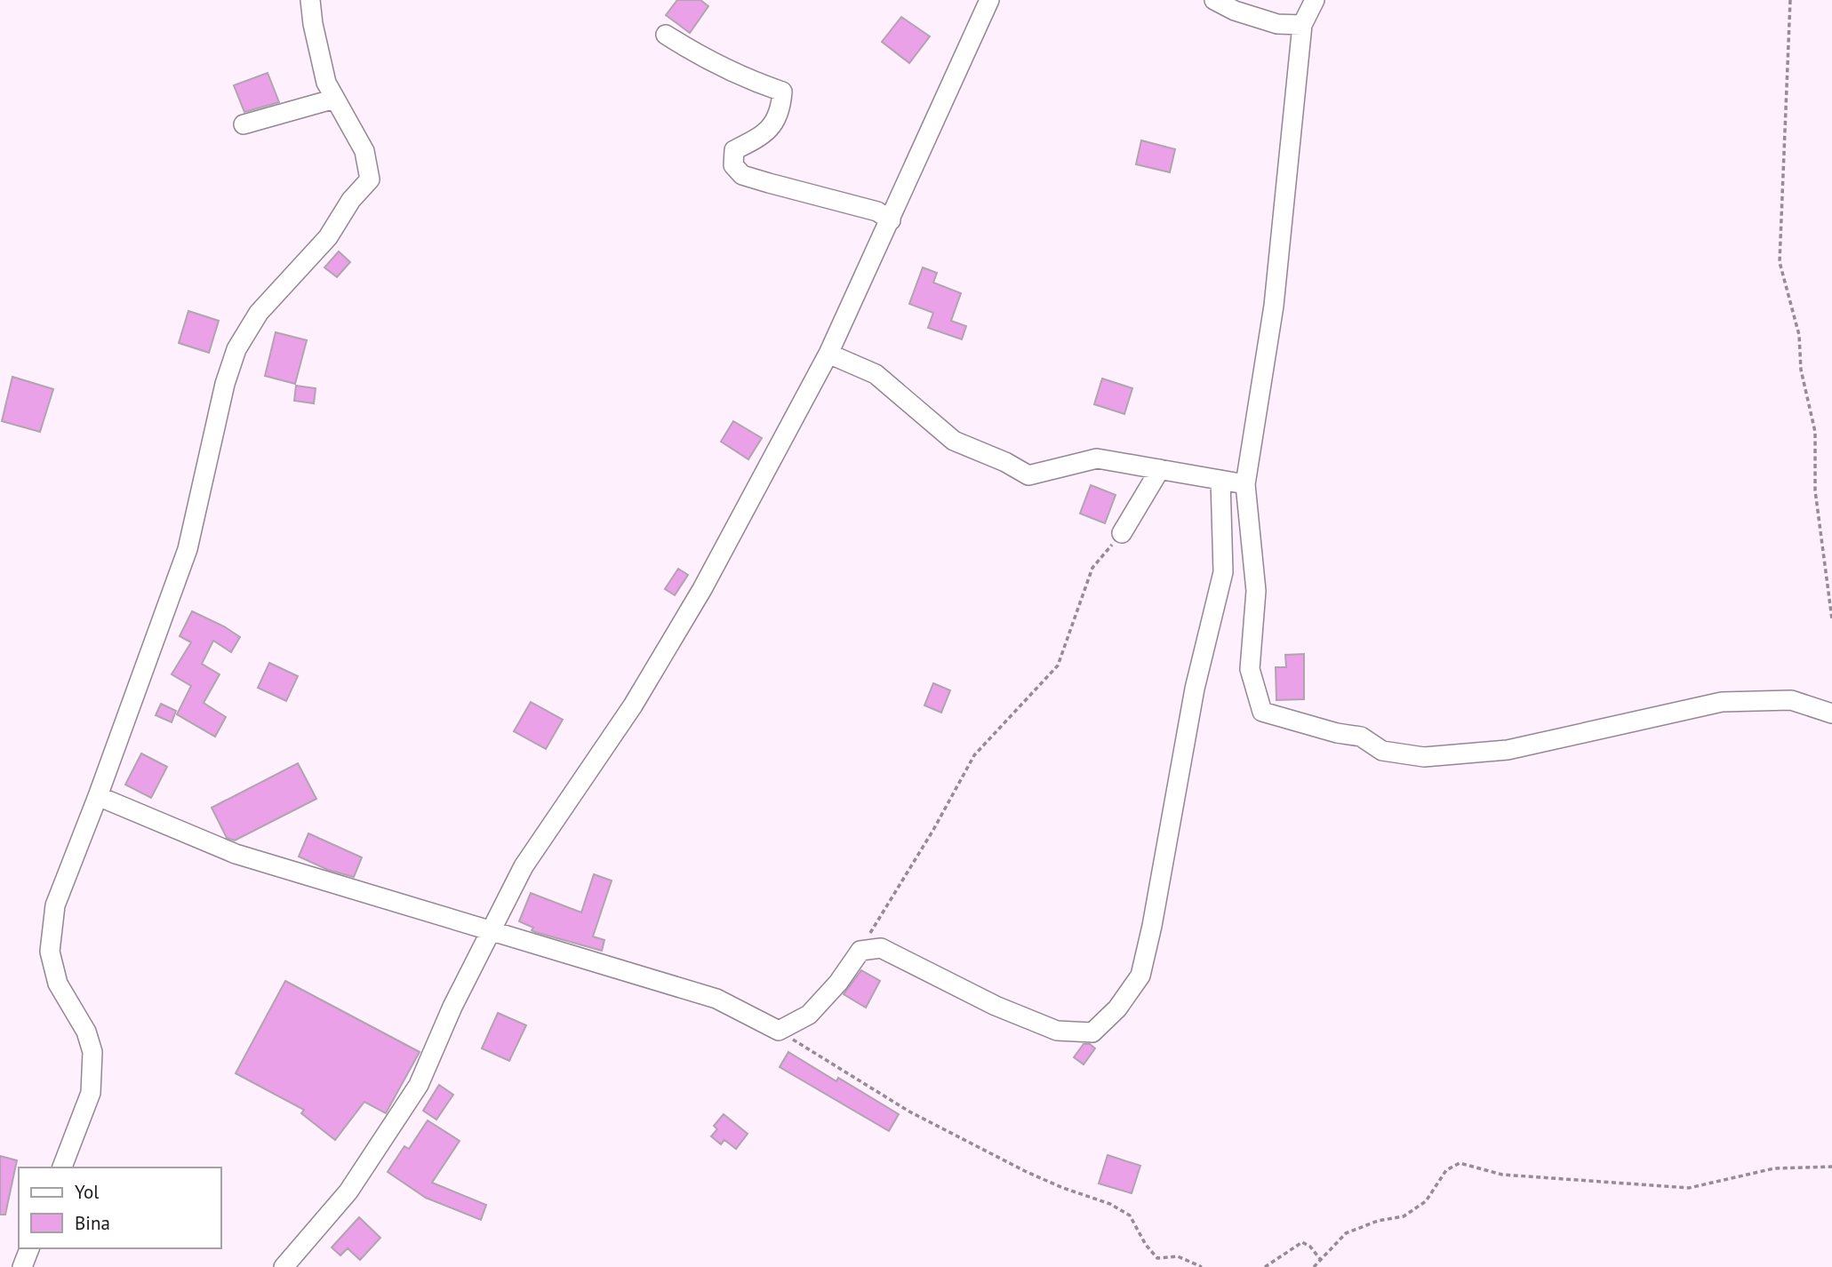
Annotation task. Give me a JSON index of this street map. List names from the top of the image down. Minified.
{"legend":["Yol","Bina"]}
